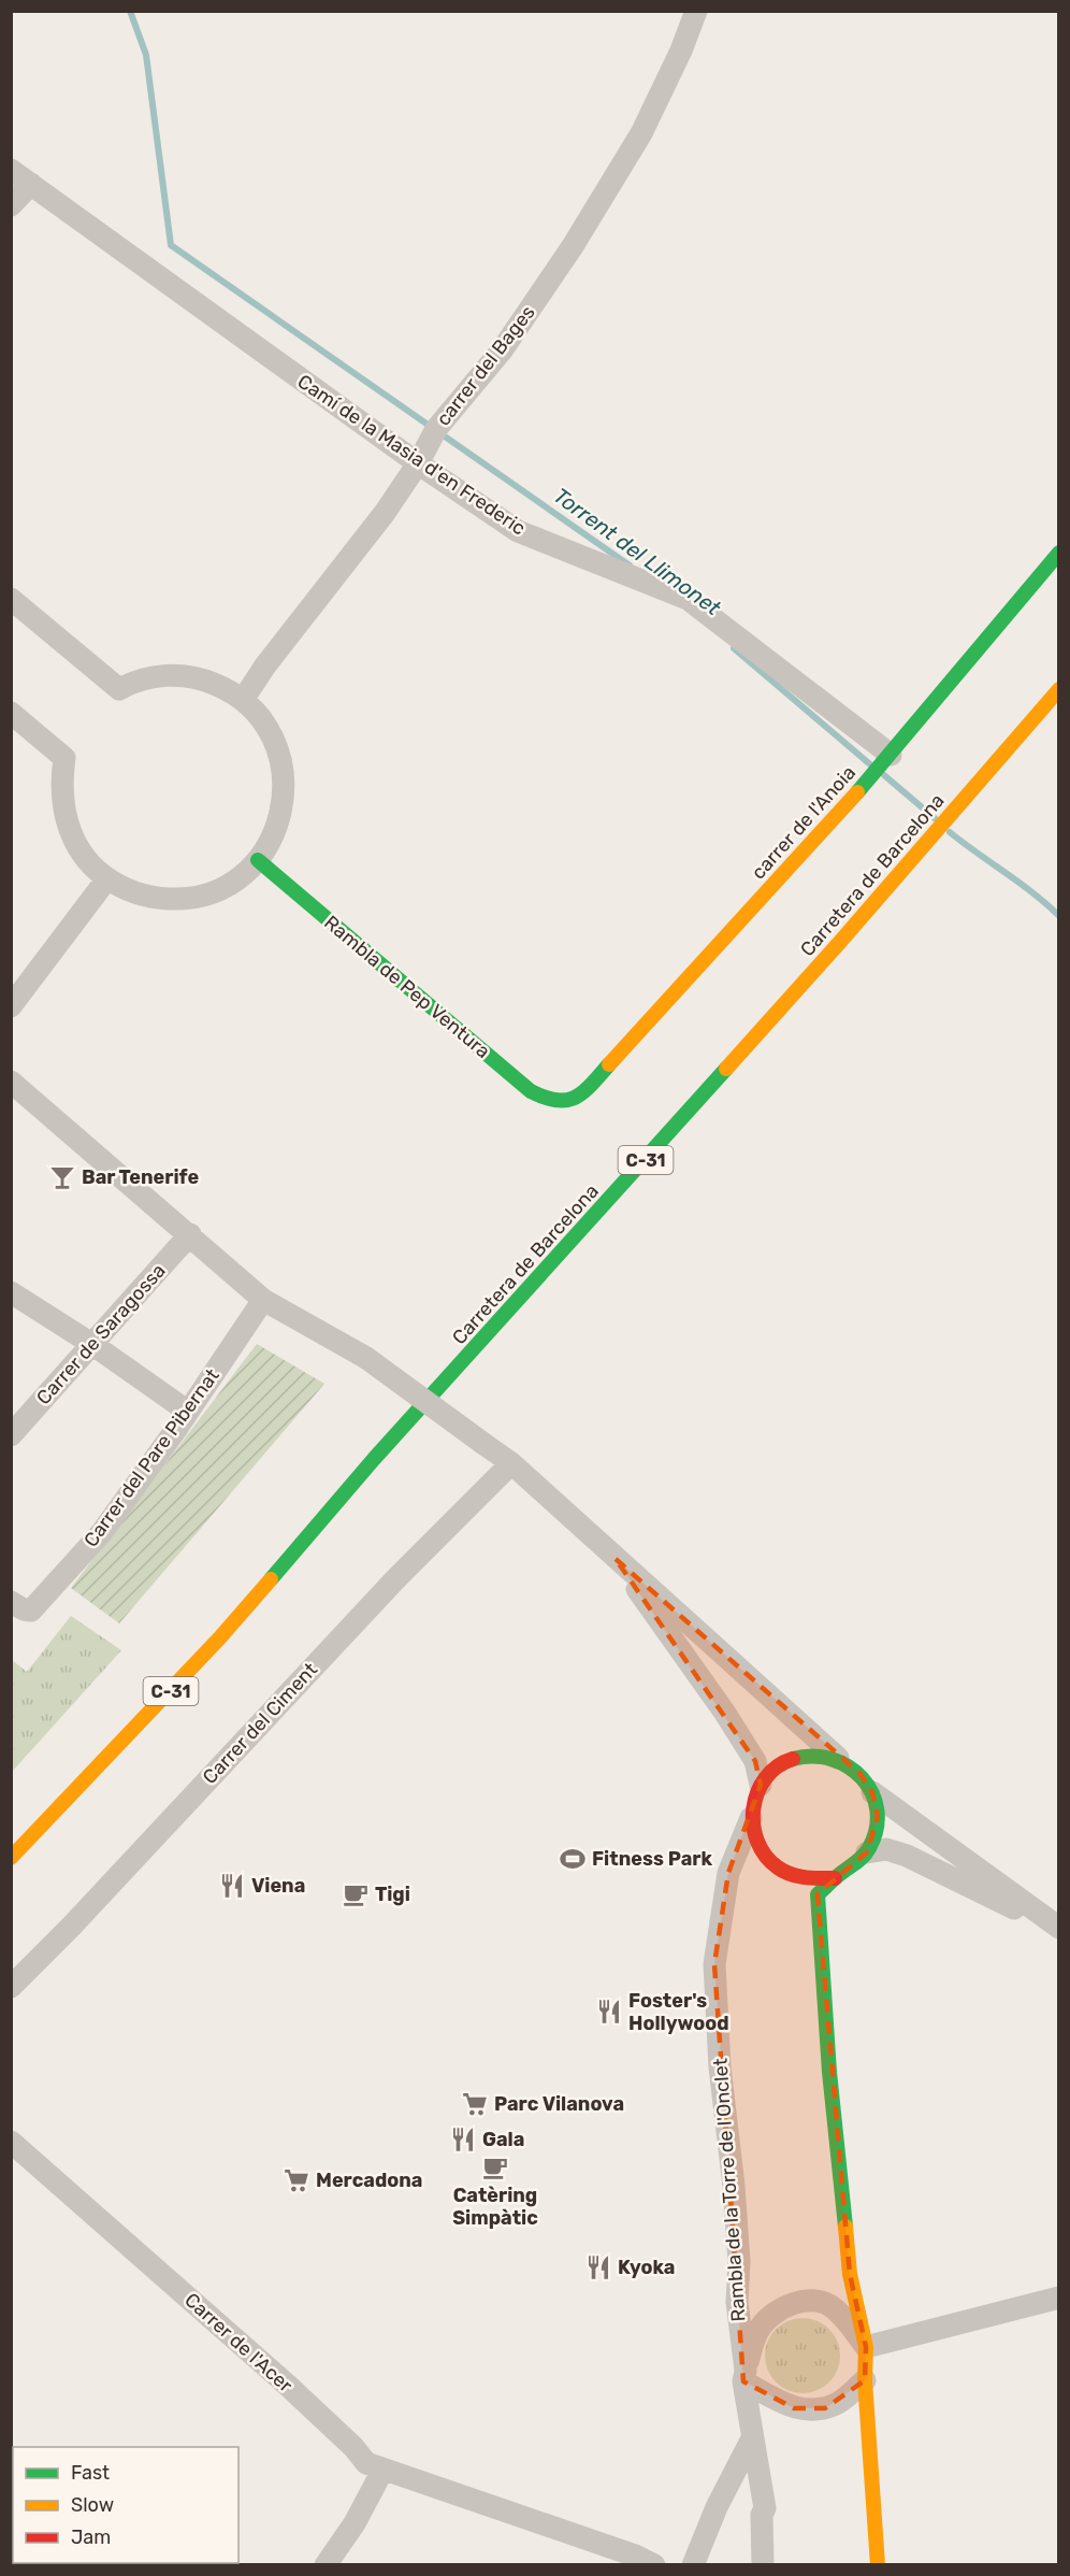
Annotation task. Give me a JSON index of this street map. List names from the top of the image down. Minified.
{"streets":{"main road":["carrer de l'Anoia","Carretera de Barcelona","Rambla de Pep Ventura","C-31"],"street":["carrer del Bages","Camí de la Masia d'en Frederic","Carrer de Saragossa","Carrer del Pare Pibernat","Carrer del Ciment","Rambla de la Torre de l'Onclet","Carrer de l'Acer"]},"crossings":[["carrer del Bages","Camí de la Masia d'en Frederic"],["Camí de la Masia d'en Frederic","carrer de l'Anoia"],["carrer de l'Anoia","Rambla de Pep Ventura"]],"water":["Torrent del Llimonet"],"places":{"bar":["Bar Tenerife"],"sports":["Fitness Park"],"restaurant":["Viena","Foster's Hollywood","Gala","Kyoka"],"cafe":["Tigi","Catèring Simpàtic"],"supermarket":["Parc Vilanova","Mercadona"]},"legend":["Fast","Slow","Jam"]}
